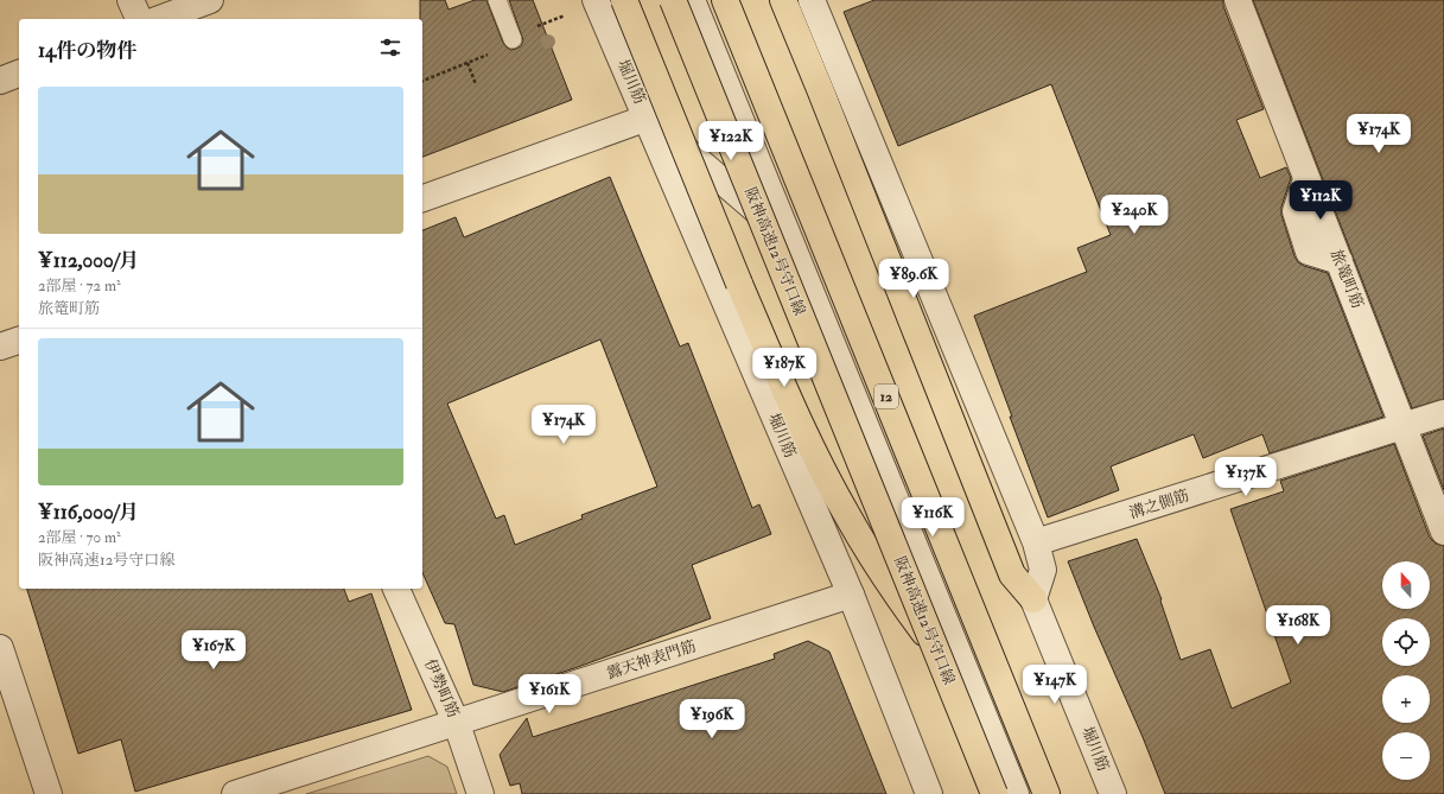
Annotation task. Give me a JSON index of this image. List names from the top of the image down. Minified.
{"streets":{"highway":["阪神高速12号守口線","12"],"street":["堀川筋","旅篭町筋","溝之側筋","露天神表門筋","伊勢町筋"]},"crossings":[["堀川筋","露天神表門筋"],["旅篭町筋","溝之側筋"],["露天神表門筋","伊勢町筋"]],"north":"top","page":{"heading":"14件の物件","list":[{"name":"¥112,000/月","note":"2部屋 · 72 m² · 旅篭町筋"},{"name":"¥116,000/月","note":"2部屋 · 70 m² · 阪神高速12号守口線"}],"price":["¥174K","¥122K","¥112K","¥240K","¥89.6K","¥187K","¥174K","¥137K","¥116K","¥168K","¥167K","¥147K","¥161K","¥196K"],"map_buttons":["+","−"]}}
